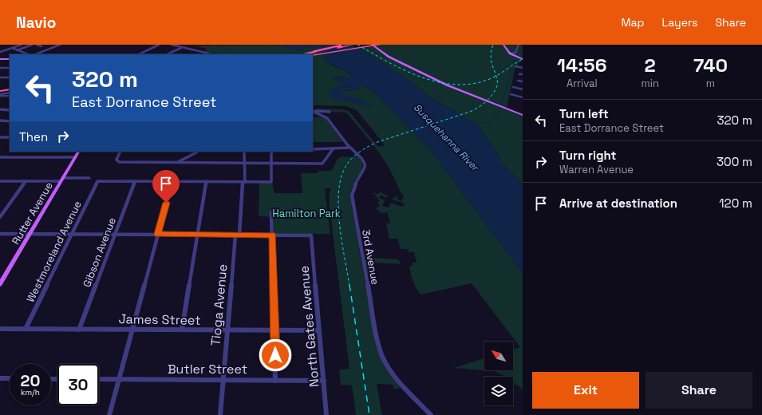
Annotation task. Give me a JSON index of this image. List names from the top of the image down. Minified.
{"streets":{"main road":["Rutter Avenue"],"street":["Westmoreland Avenue","Gibson Avenue","3rd Avenue","Tioga Avenue","James Street","North Gates Avenue","Butler Street"]},"crossings":[["Westmoreland Avenue","Gibson Avenue"],["Westmoreland Avenue","James Street"],["Gibson Avenue","James Street"],["Tioga Avenue","James Street"],["Tioga Avenue","Butler Street"],["James Street","North Gates Avenue"],["North Gates Avenue","Butler Street"]],"water":["Susquehanna River"],"parks":["Hamilton Park"],"north":"top left","page":{"header":"Navio","nav":["Map","Layers","Share"],"eta":["14:56","Arrival","2","min","740","m"],"turn":["320 m","East Dorrance Street"],"list":[{"name":"Turn left","note":"East Dorrance Street","value":"320 m"},{"name":"Turn right","note":"Warren Avenue","value":"300 m"},{"name":"Arrive at destination","value":"120 m"}],"then":"Then","speed":"20 km/h","limit":"30","buttons":["Exit","Share"]}}
